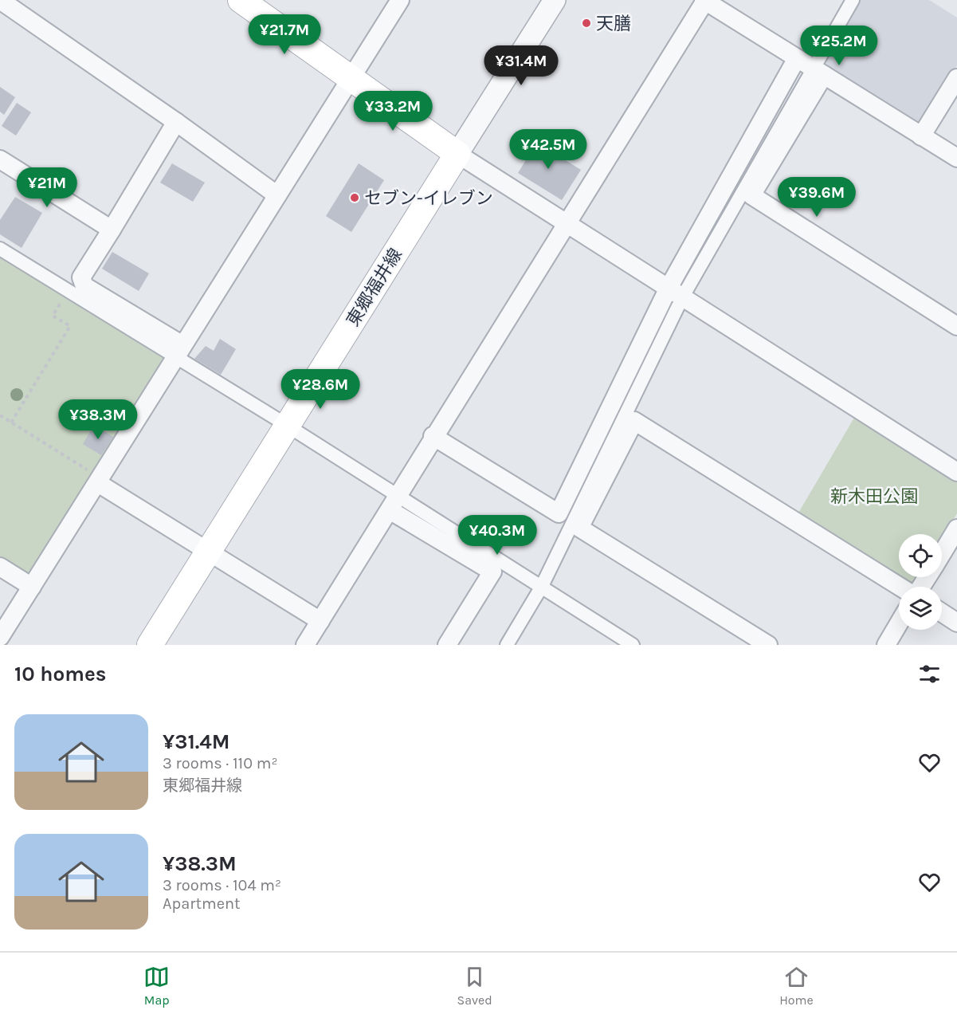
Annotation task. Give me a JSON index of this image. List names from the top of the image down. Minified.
{"streets":{"main road":["東郷福井線"]},"parks":["新木田公園"],"places":["天膳","セブン-イレブン"],"page":{"price":["¥21.7M","¥25.2M","¥31.4M","¥33.2M","¥42.5M","¥21M","¥39.6M","¥28.6M","¥38.3M","¥40.3M"],"heading":"10 homes","list":[{"name":"¥31.4M","note":"3 rooms · 110 m² · 東郷福井線"},{"name":"¥38.3M","note":"3 rooms · 104 m² · Apartment"}],"tabs":["Map","Saved","Home"]}}
